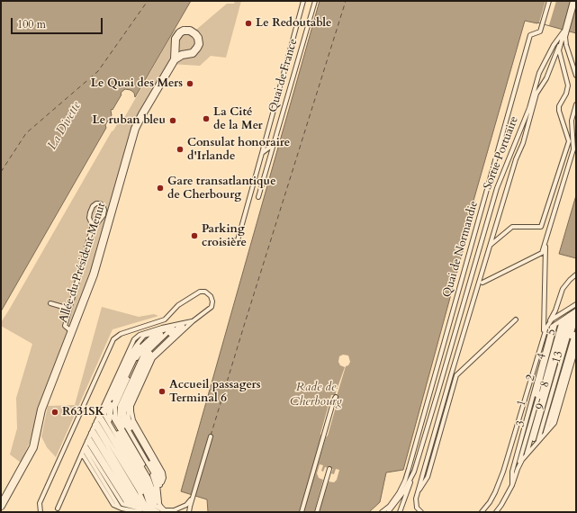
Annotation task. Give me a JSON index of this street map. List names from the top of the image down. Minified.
{"streets":{"street":["Allée du Président Menut"],"lane":["Quai de France","Sortie Portuaire","Quai de Normandie","5","4","13","2","8","1","9","3"]},"crossings":[["5","4"],["5","2"],["5","8"],["5","1"],["5","3"],["4","2"],["4","8"],["4","1"],["4","3"],["2","8"],["2","1"],["2","3"],["8","1"],["8","3"],["1","3"]],"water":["La Divette","Rade de Cherbourg"],"places":["Le Redoutable","Le Quai des Mers","La Cité de la Mer","Le ruban bleu","Consulat honoraire d'Irlande","Gare transatlantique de Cherbourg","Parking croisière","Accueil passagers Terminal 6","R631SK"],"scale_bar":"100 m"}
